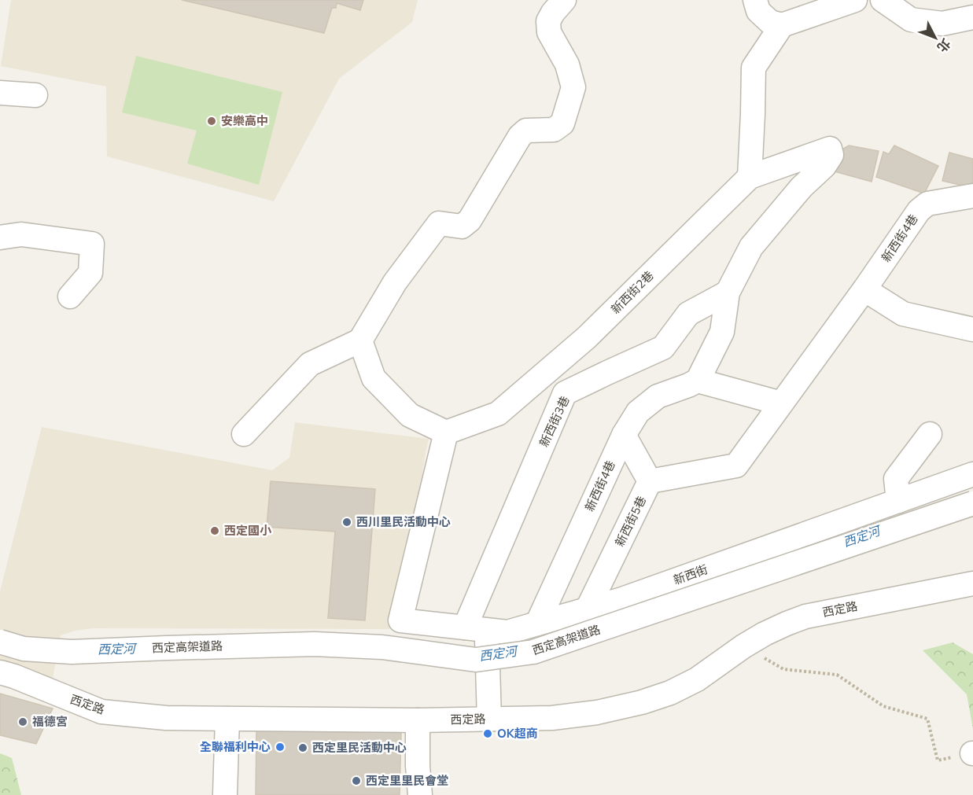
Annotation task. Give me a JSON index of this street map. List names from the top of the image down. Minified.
{"streets":{"street":["新西街4巷","新西街2巷","新西街3巷","新西街5巷","新西街","西定路","西定高架道路"]},"crossings":[["新西街4巷","新西街5巷"],["新西街4巷","新西街"],["新西街2巷","新西街3巷"],["新西街2巷","新西街"],["新西街3巷","新西街"],["新西街5巷","新西街"]],"water":["西定河"],"places":["安樂高中","西川里民活動中心","西定國小","福德宮","OK超商","全聯福利中心","西定里民活動中心","西定里里民會堂"],"north":"bottom right"}
